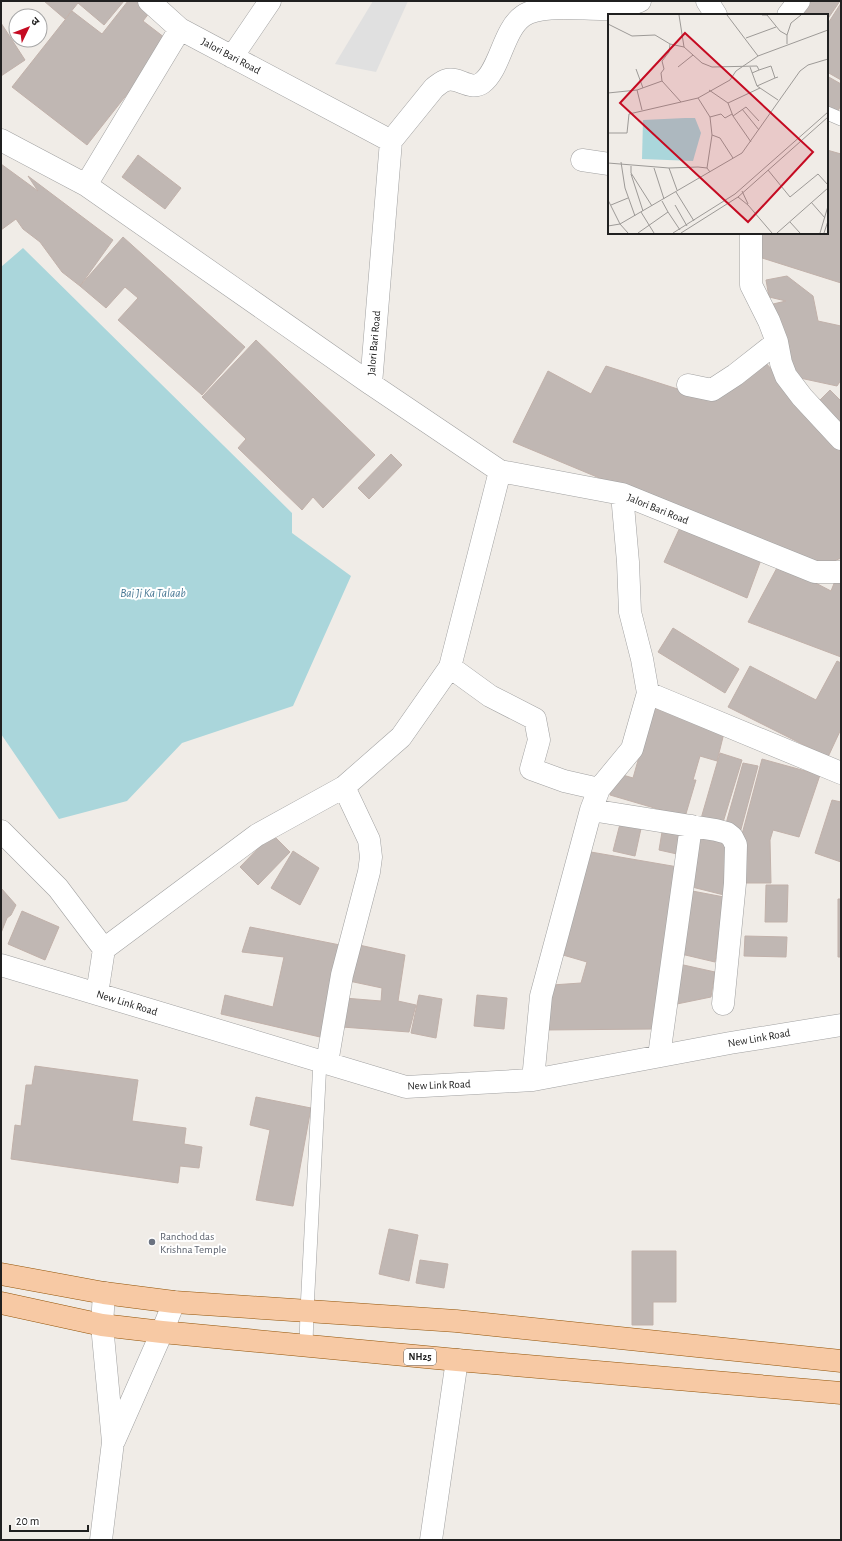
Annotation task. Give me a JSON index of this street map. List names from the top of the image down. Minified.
{"streets":{"main road":["NH25"],"street":["Jalori Bari Road","New Link Road"]},"water":["Bai Ji Ka Talaab"],"places":["Ranchod das Krishna Temple"],"scale_bar":"20 m","north":"top right"}
